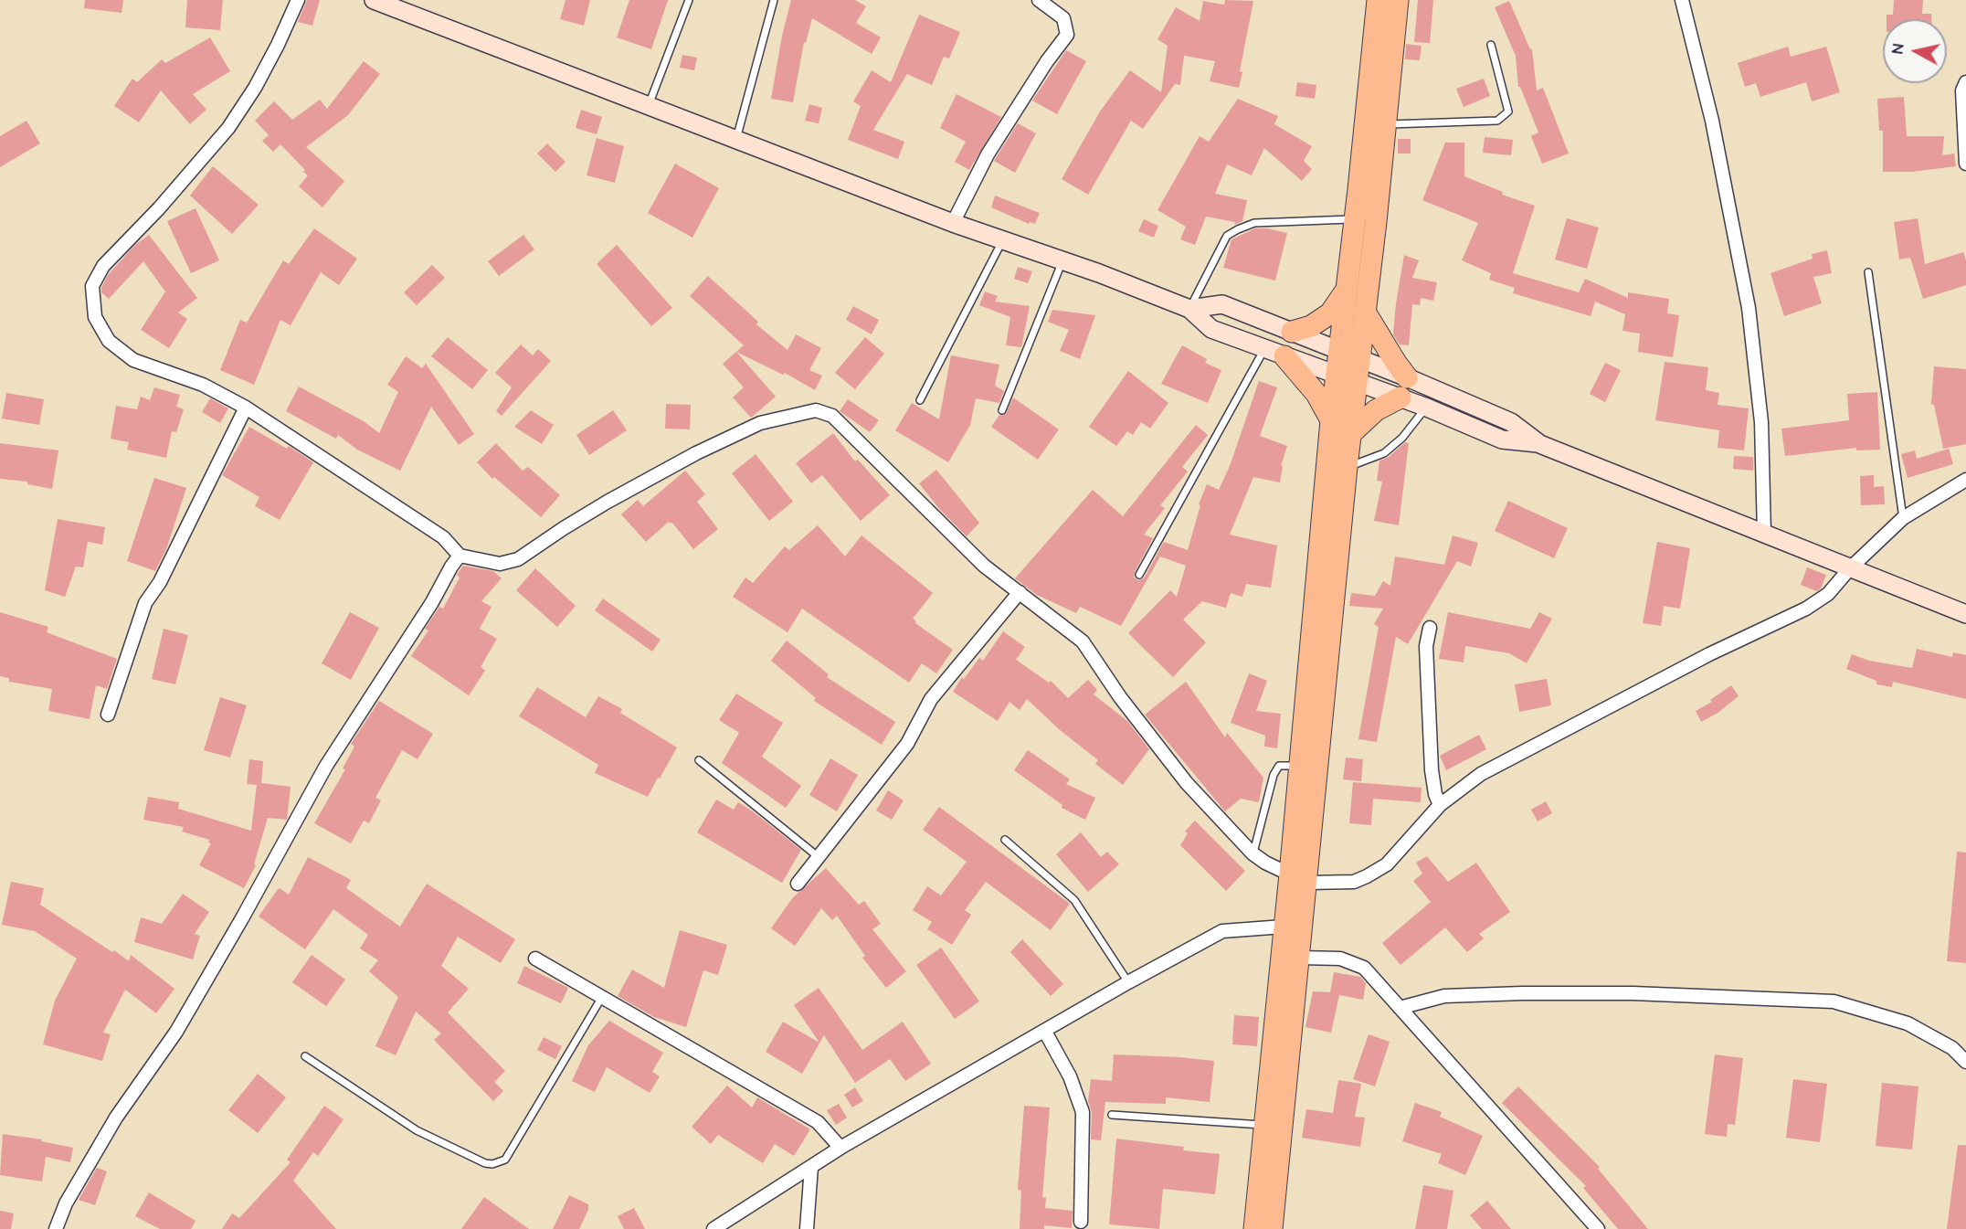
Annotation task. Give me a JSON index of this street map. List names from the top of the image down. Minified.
{"north":"left"}
